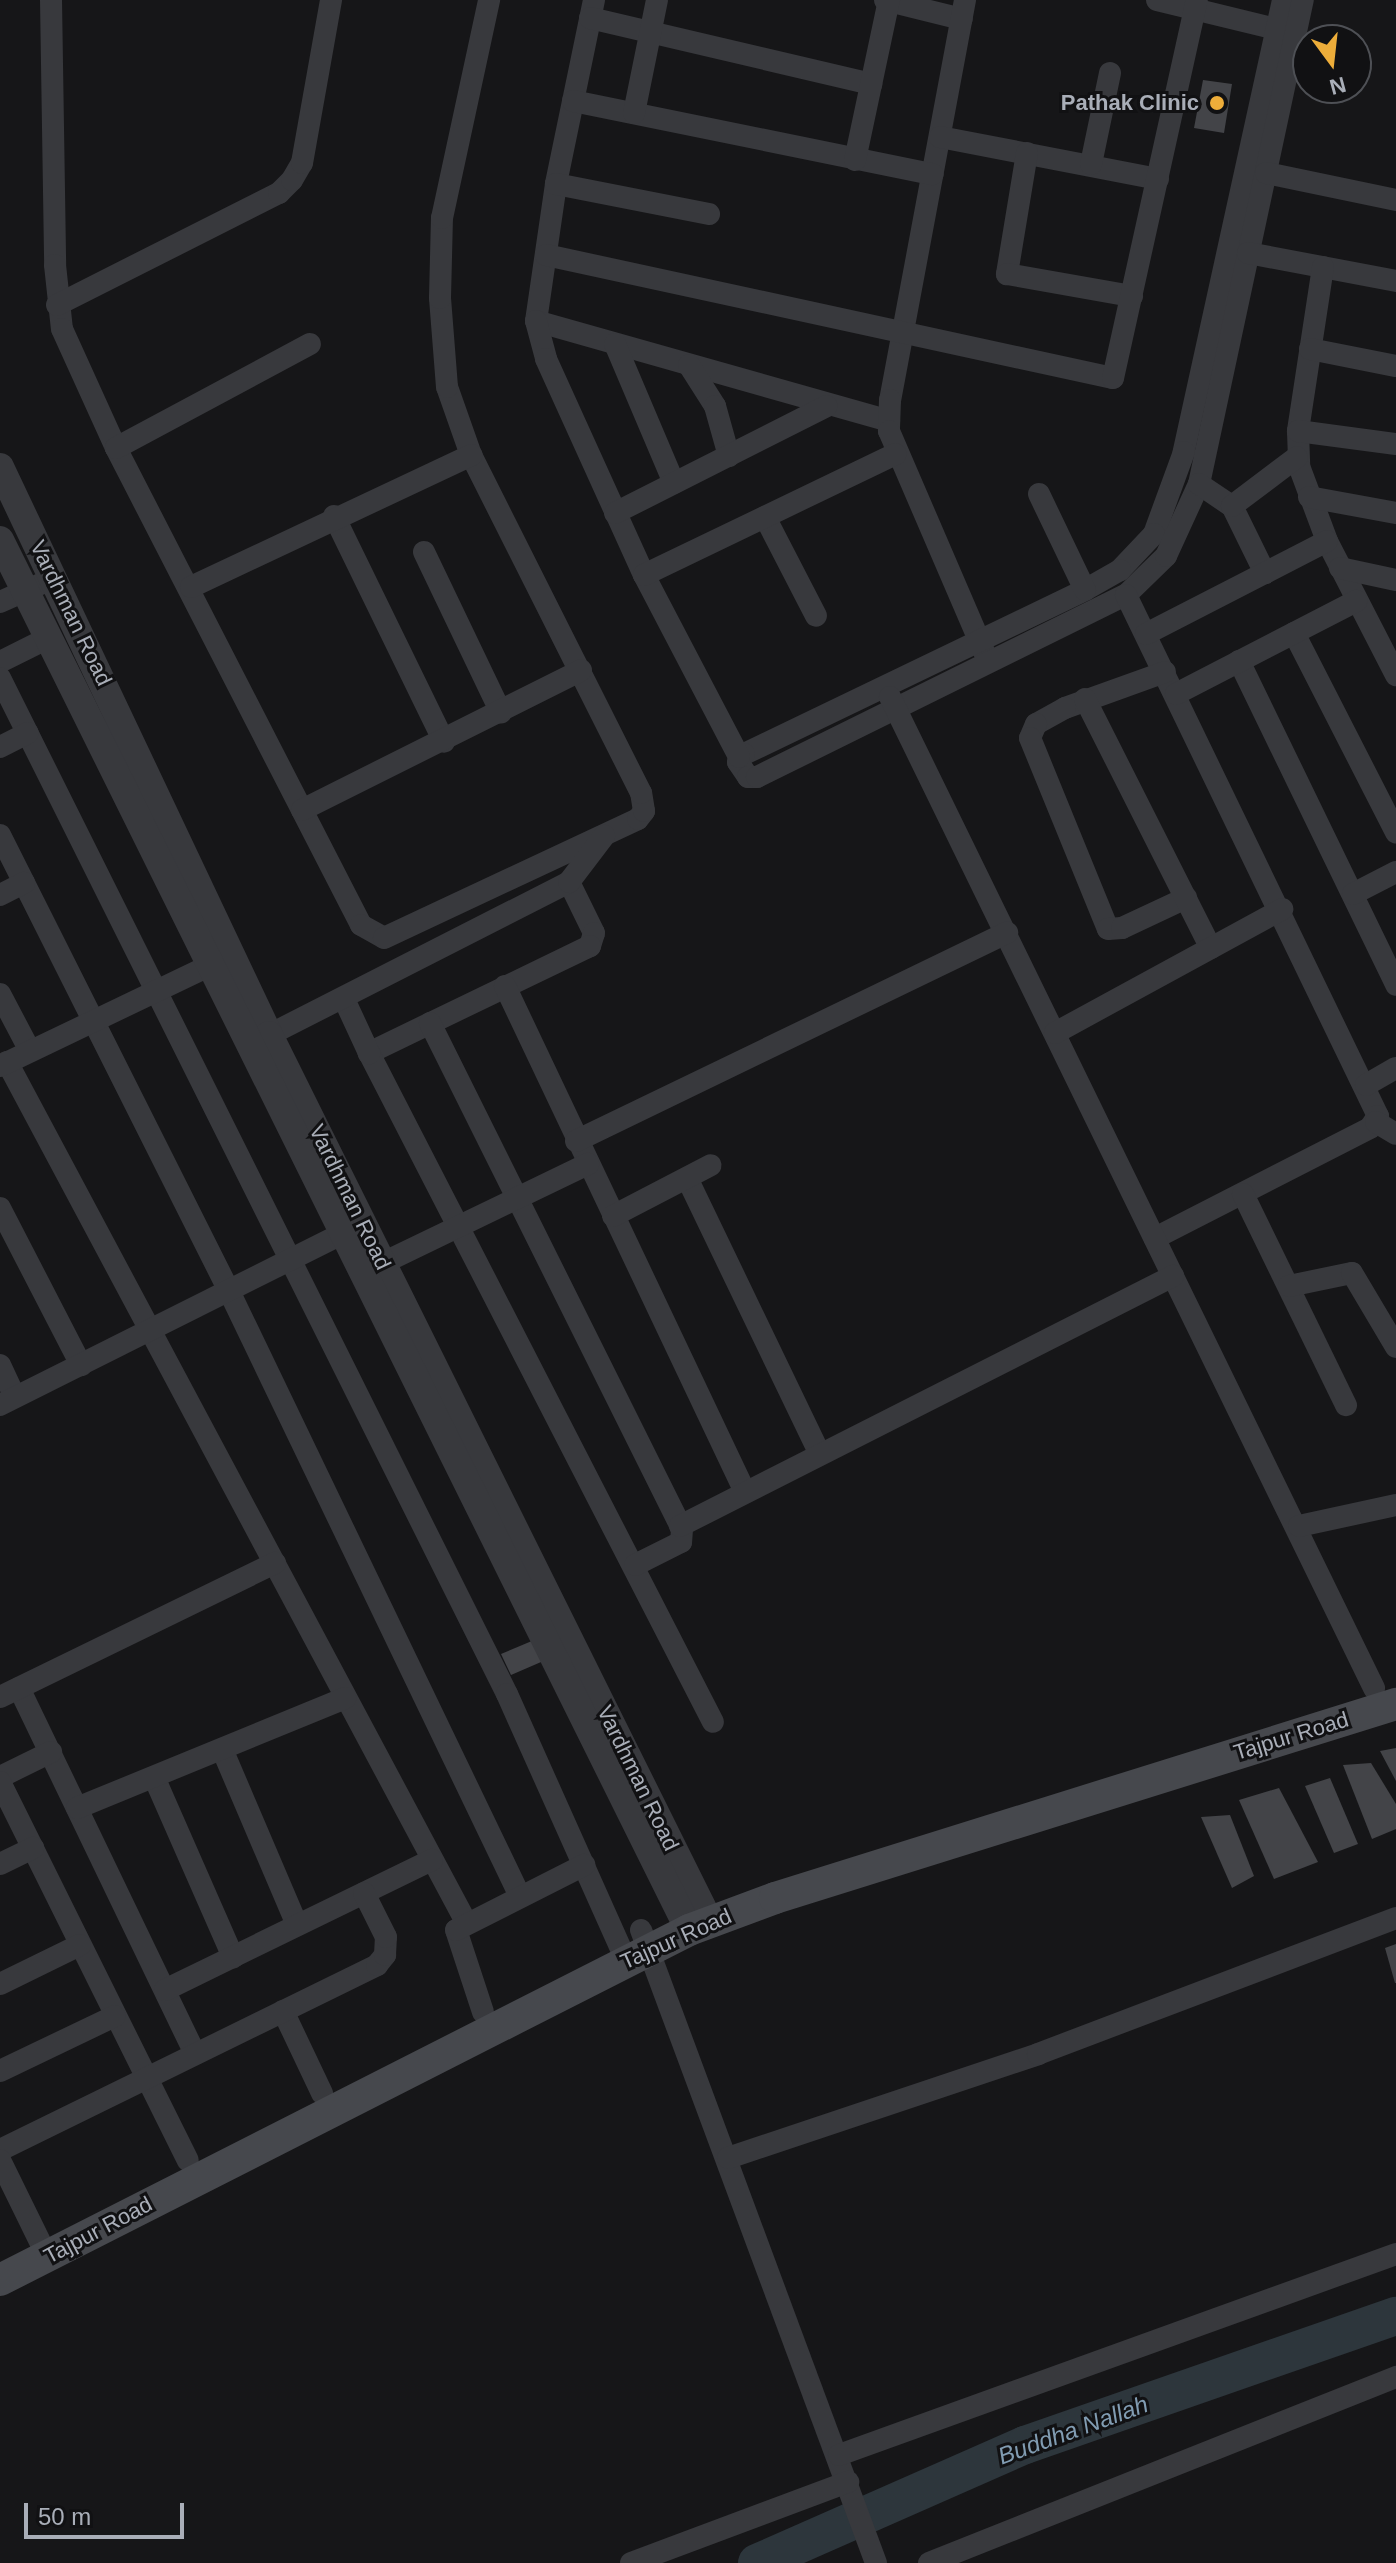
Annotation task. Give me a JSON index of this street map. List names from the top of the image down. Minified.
{"streets":{"main road":["Tajpur Road"],"street":["Vardhman Road"]},"crossings":[["Vardhman Road","Tajpur Road"]],"water":["Buddha Nallah"],"places":["Pathak Clinic"],"scale_bar":"50 m","north":"bottom"}
